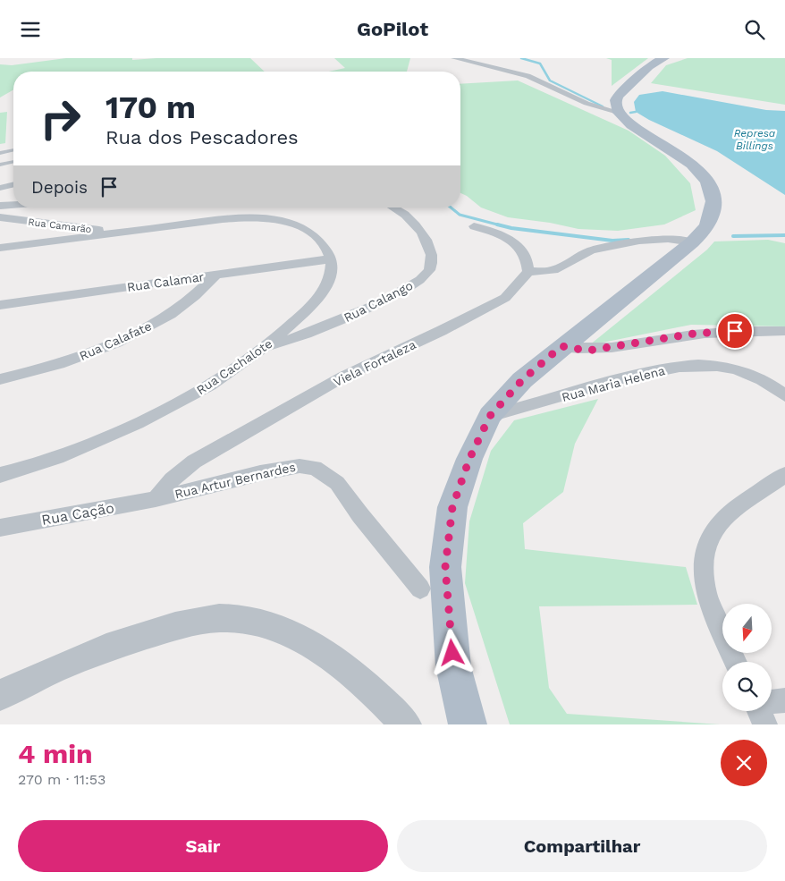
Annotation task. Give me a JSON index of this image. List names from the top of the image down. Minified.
{"streets":{"street":["Rua Camarão","Rua Calamar","Rua Calango","Rua Calafate","Viela Fortaleza","Rua Cachalote","Rua Maria Helena","Rua Artur Bernardes","Rua Cação"]},"crossings":[["Rua Calamar","Rua Calafate"],["Rua Calamar","Rua Cachalote"],["Rua Calango","Rua Cachalote"],["Viela Fortaleza","Rua Artur Bernardes"],["Viela Fortaleza","Rua Cação"],["Rua Artur Bernardes","Rua Cação"]],"water":["Represa Billings"],"north":"bottom","page":{"header":"GoPilot","turn":["170 m","Rua dos Pescadores"],"then":"Depois","heading":["4 min","270 m · 11:53"],"buttons":["Sair","Compartilhar"]}}
